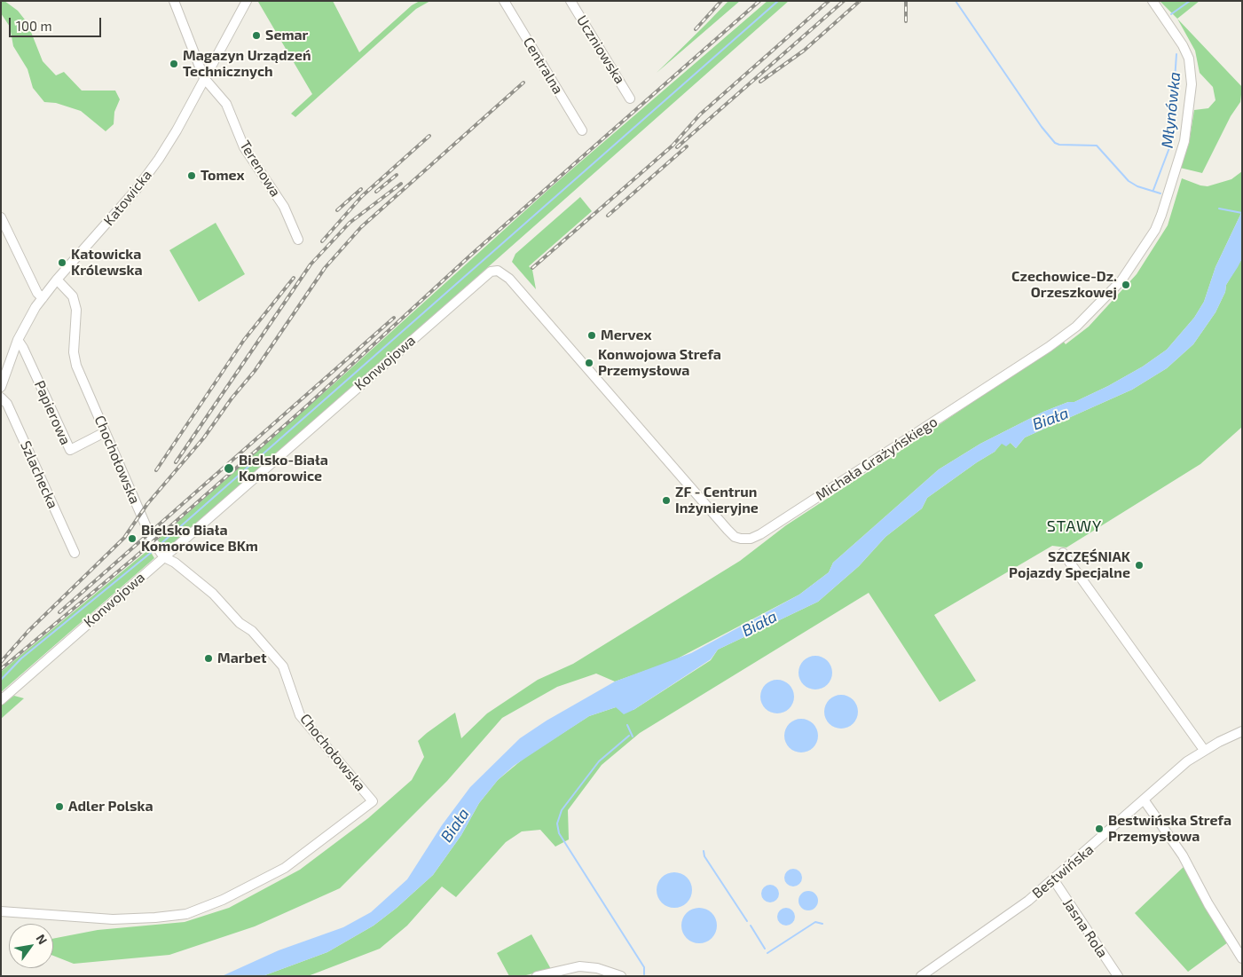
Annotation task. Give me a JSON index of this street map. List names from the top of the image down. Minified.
{"streets":{"street":["Uczniowska","Centralna","Terenowa","Katowicka","Konwojowa","Papierowa","Michała Grażyńskiego","Chochołowska","Szlachecka","Bestwińska","Jasna Rola"]},"crossings":[["Terenowa","Katowicka"],["Katowicka","Papierowa"],["Katowicka","Chochołowska"],["Konwojowa","Michała Grażyńskiego"],["Konwojowa","Chochołowska"],["Papierowa","Chochołowska"],["Bestwińska","Jasna Rola"]],"districts":["STAWY"],"water":["Młynówka","Biała"],"places":["Semar","Magazyn Urządzeń Technicznych","Tomex","Katowicka Królewska","Czechowice-Dz. Orzeszkowej","Mervex","Konwojowa Strefa Przemysłowa","Bielsko-Biała Komorowice","ZF - Centrun Inżynieryjne","Bielsko Biała Komorowice BKm","SZCZĘŚNIAK Pojazdy Specjalne","Marbet","Adler Polska","Bestwińska Strefa Przemysłowa"],"scale_bar":"100 m","north":"top right"}
